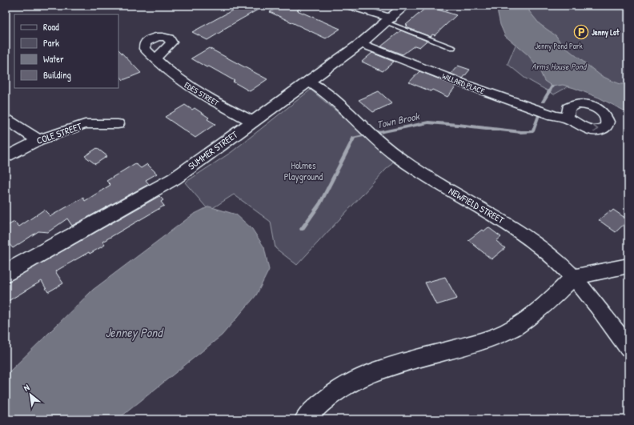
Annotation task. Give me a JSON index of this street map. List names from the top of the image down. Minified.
{"streets":{"main road":["SUMMER STREET"],"street":["WILLARD PLACE","EDES STREET","COLE STREET","NEWFIELD STREET"]},"crossings":[["WILLARD PLACE","SUMMER STREET"],["EDES STREET","SUMMER STREET"],["SUMMER STREET","NEWFIELD STREET"]],"water":["Arms House Pond","Town Brook","Jenney Pond"],"parks":["Jenny Pond Park","Holmes Playground"],"places":{"parking":["Jenny Lot"]},"legend":["Road","Park","Water","Building"],"north":"top left"}
